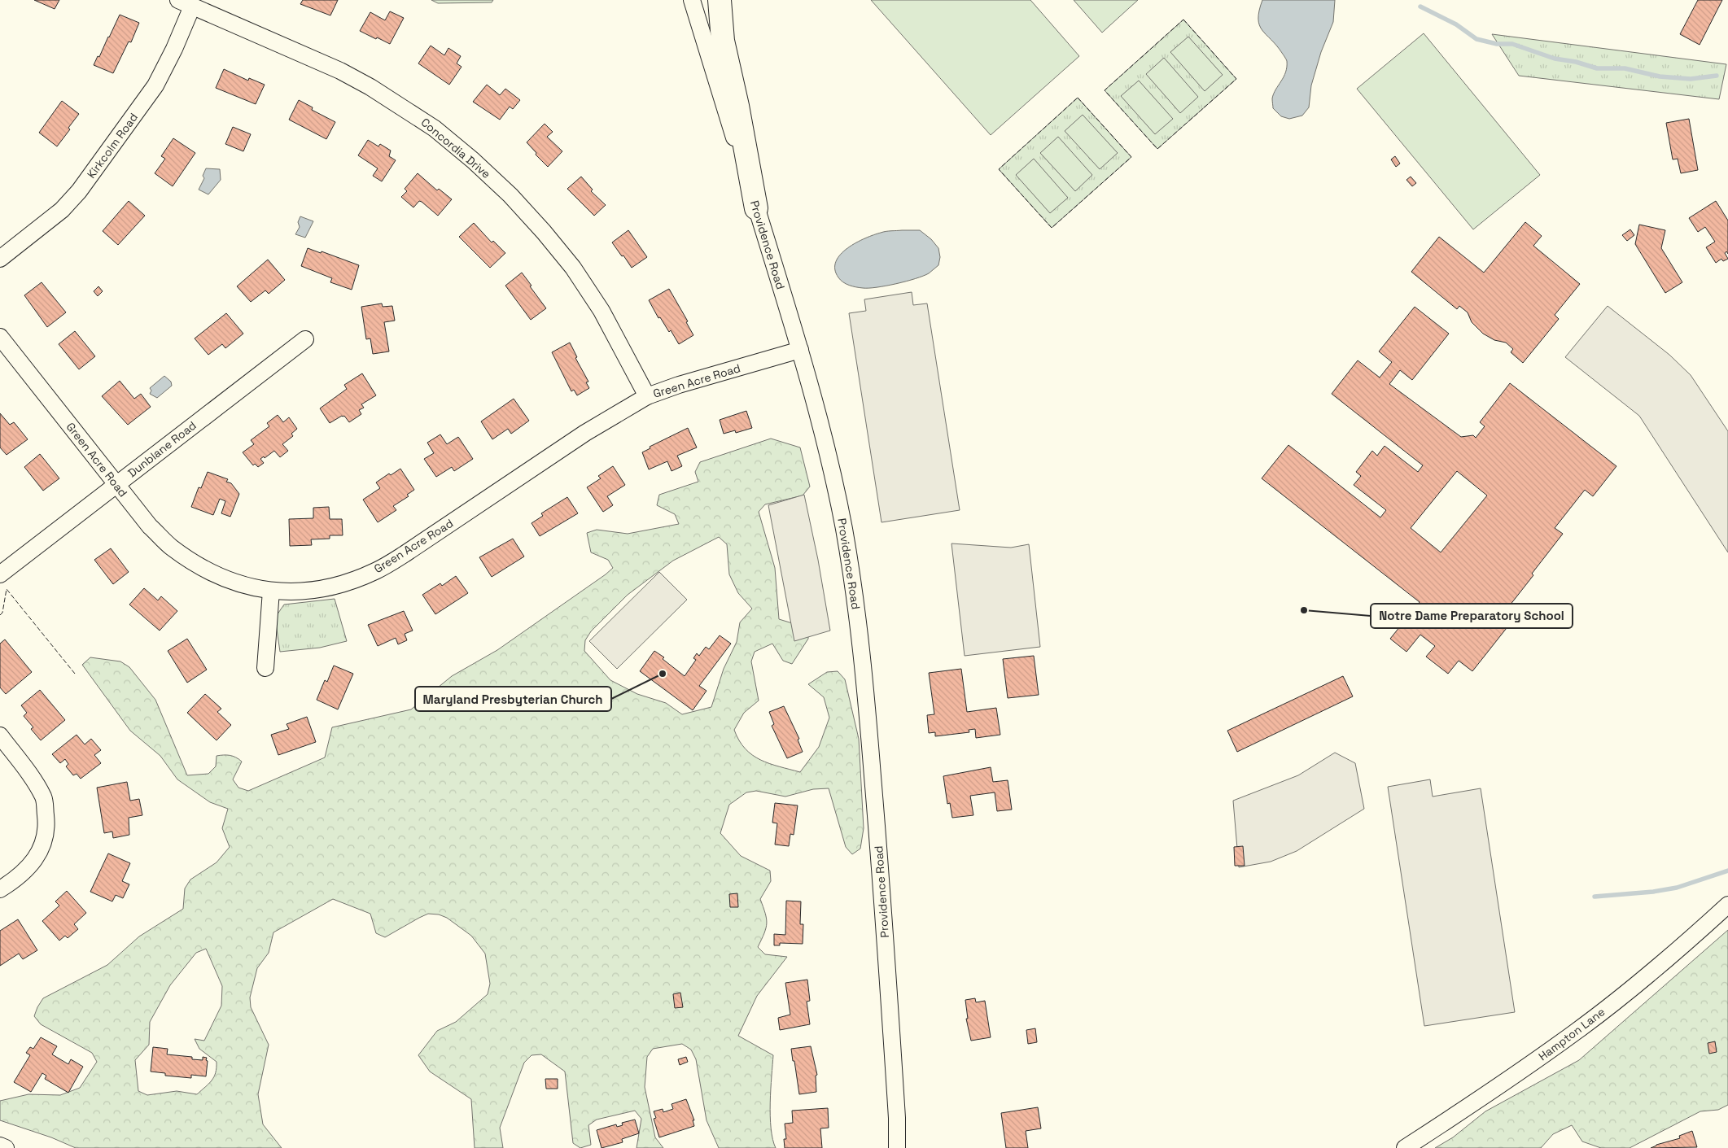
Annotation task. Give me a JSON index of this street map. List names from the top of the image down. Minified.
{"streets":{"street":["Kirkcolm Road","Concordia Drive","Providence Road","Green Acre Road","Dunblane Road","Hampton Lane"]},"crossings":[["Kirkcolm Road","Concordia Drive"],["Concordia Drive","Green Acre Road"],["Providence Road","Green Acre Road"],["Green Acre Road","Dunblane Road"]],"places":["Notre Dame Preparatory School","Maryland Presbyterian Church"]}
